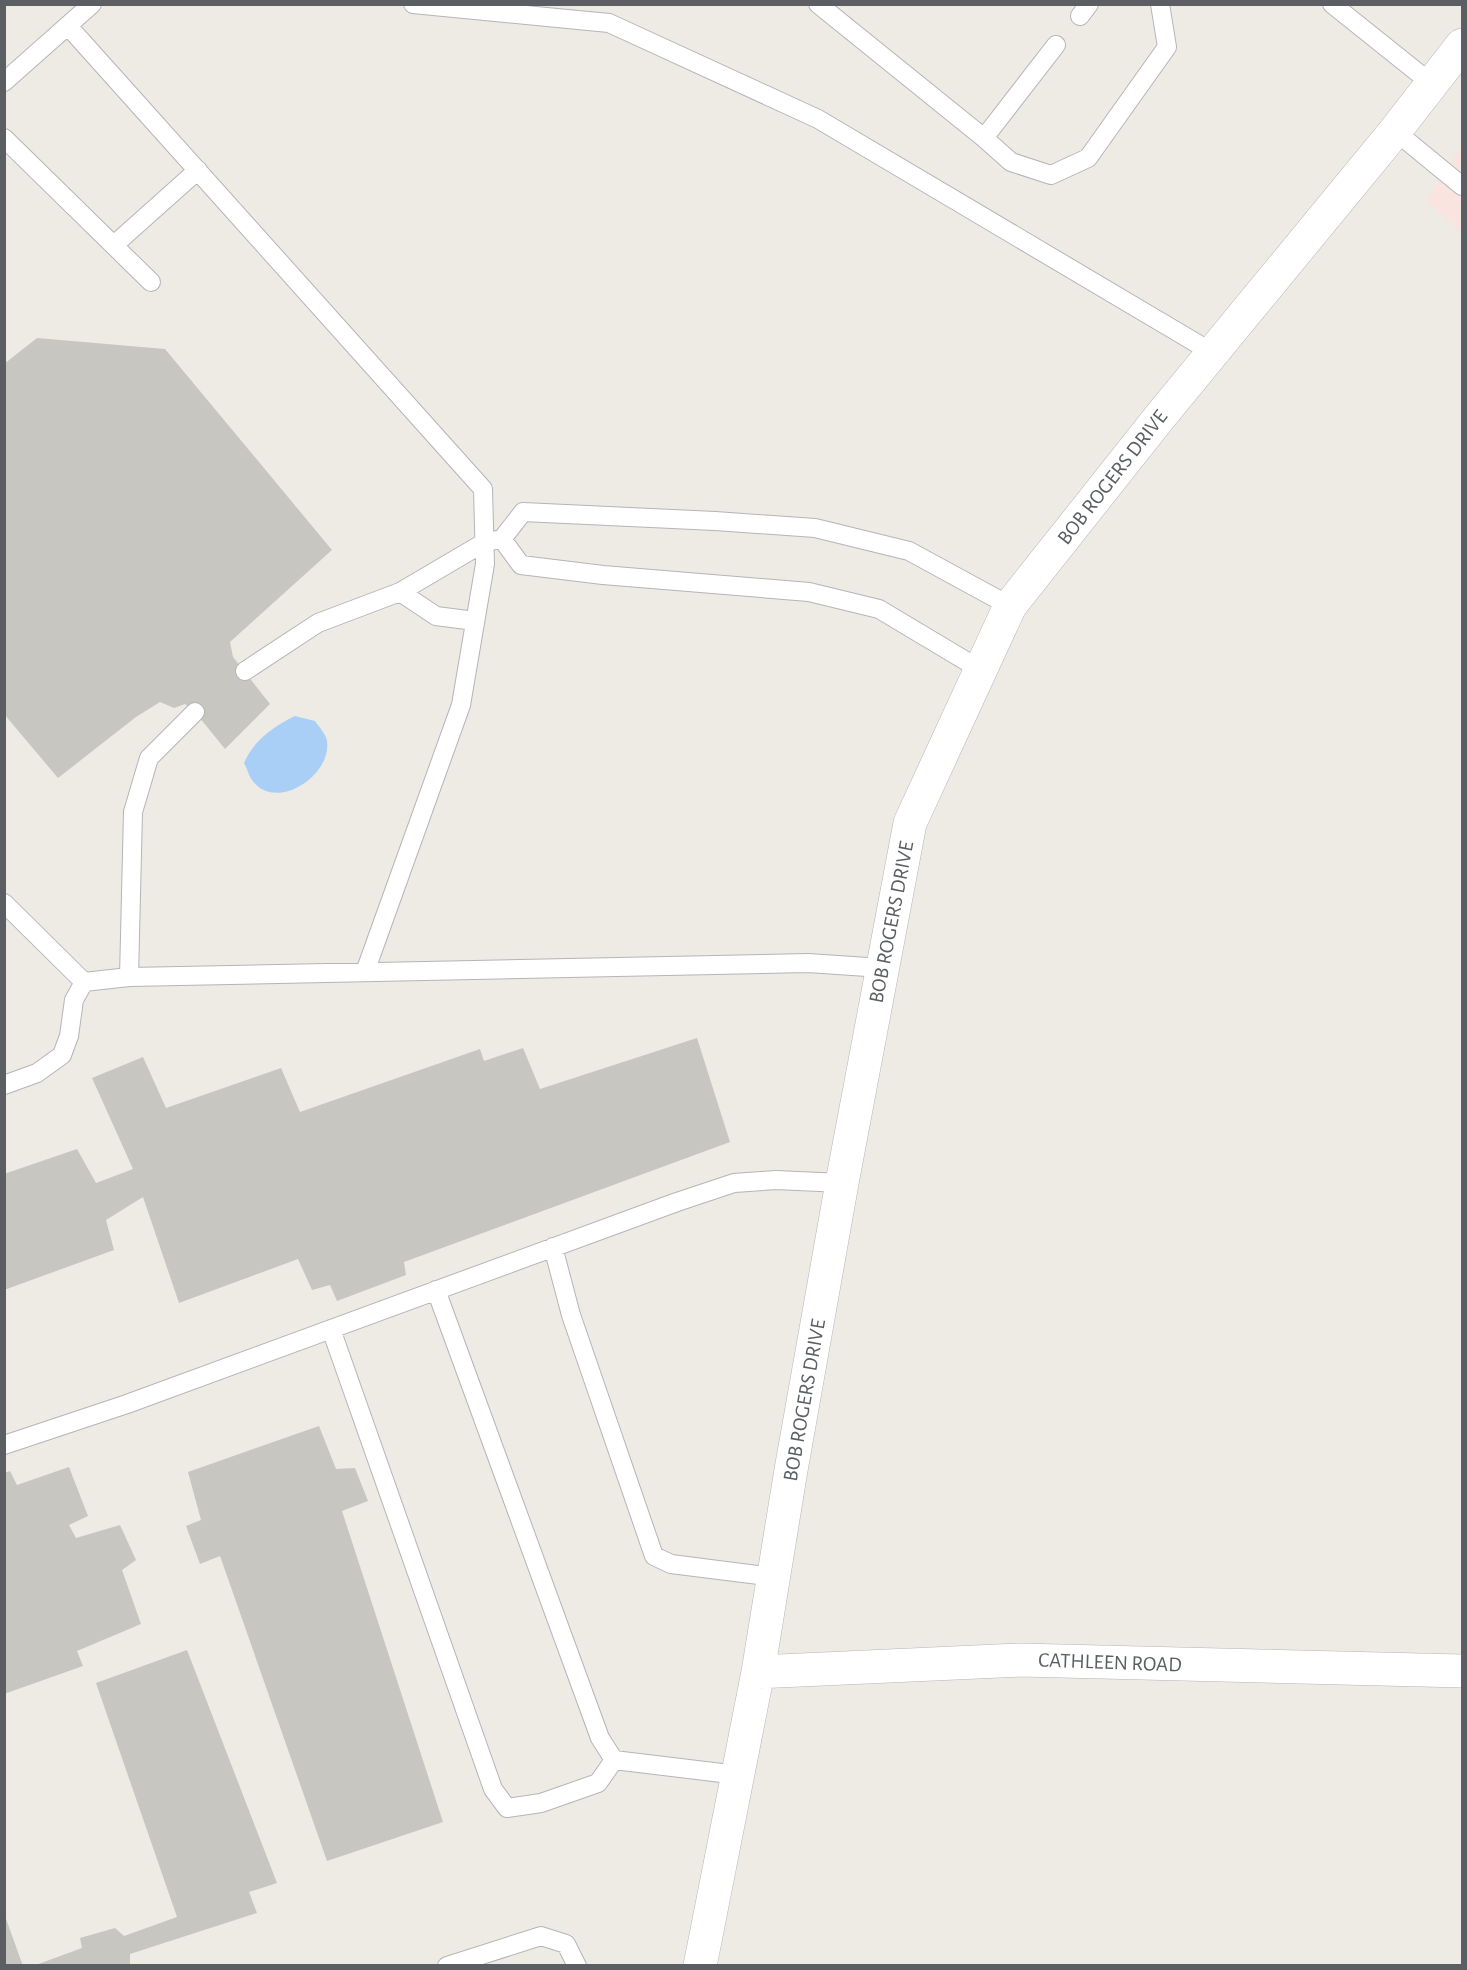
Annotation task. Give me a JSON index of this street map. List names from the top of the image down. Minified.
{"streets":{"street":["BOB ROGERS DRIVE","CATHLEEN ROAD"]},"crossings":[["BOB ROGERS DRIVE","CATHLEEN ROAD"]]}
